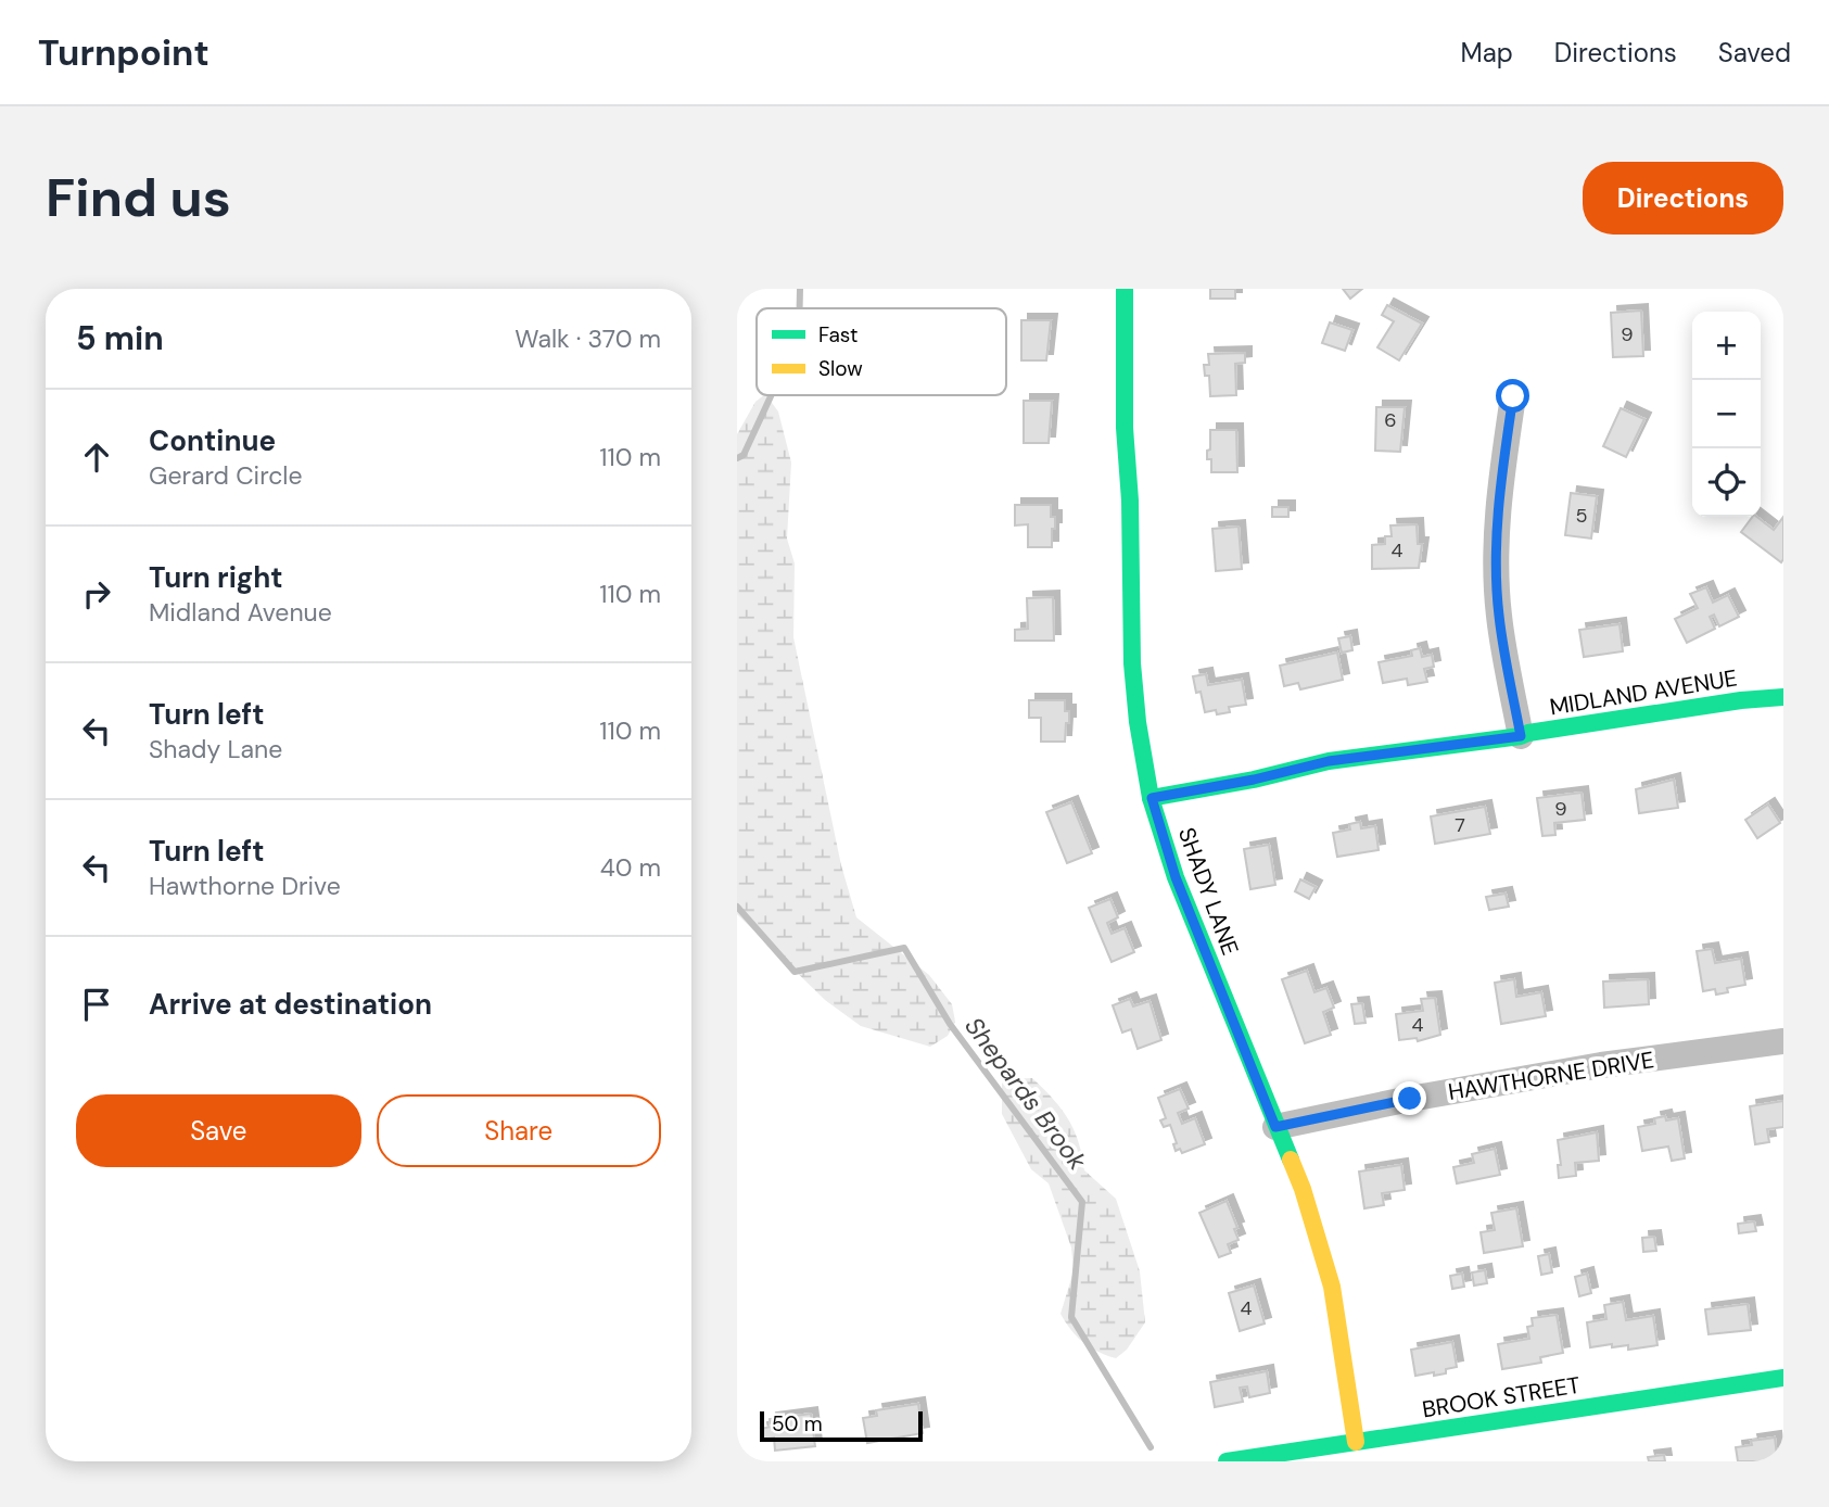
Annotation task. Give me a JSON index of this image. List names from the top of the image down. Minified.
{"streets":{"street":["MIDLAND AVENUE","SHADY LANE","HAWTHORNE DRIVE","BROOK STREET"]},"crossings":[["MIDLAND AVENUE","SHADY LANE"],["SHADY LANE","HAWTHORNE DRIVE"],["SHADY LANE","BROOK STREET"]],"water":["Shepards Brook"],"house_numbers":["9","6","5","4","9","7","4","4"],"legend":["Fast","Slow"],"scale_bar":"50 m","page":{"header":"Turnpoint","nav":["Map","Directions","Saved"],"buttons":["Directions",["Save","Share"]],"title":"Find us","heading":["5 min","Walk · 370 m"],"map_buttons":["+","−"],"list":[["Continue","Gerard Circle","110 m"],["Turn right","Midland Avenue","110 m"],["Turn left","Shady Lane","110 m"],["Turn left","Hawthorne Drive","40 m"],"Arrive at destination"],"scale":"50 m"}}
